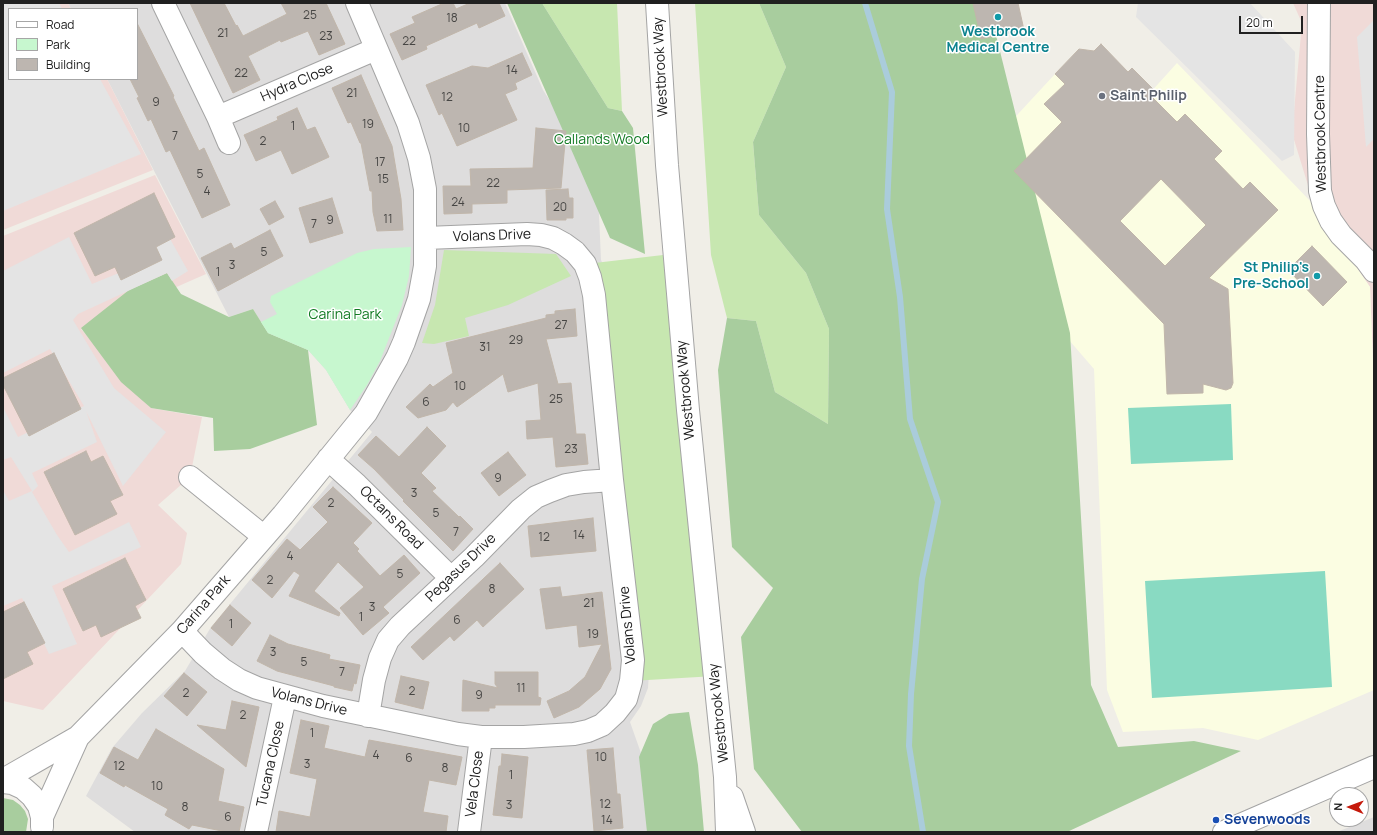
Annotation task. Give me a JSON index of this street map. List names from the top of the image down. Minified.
{"streets":{"street":["Westbrook Way","Hydra Close","Westbrook Centre","Volans Drive","Octans Road","Pegasus Drive","Carina Park","Tucana Close","Vela Close"]},"crossings":[["Hydra Close","Carina Park"],["Volans Drive","Pegasus Drive"],["Volans Drive","Carina Park"],["Volans Drive","Tucana Close"],["Volans Drive","Vela Close"],["Octans Road","Pegasus Drive"],["Octans Road","Carina Park"]],"parks":["Callands Wood","Carina Park"],"places":["Westbrook Medical Centre","Saint Philip","St Philip's Pre-School","Sevenwoods"],"house_numbers":["25","18","21","23","22","14","22","21","12","9","19","1","10","7","2","17","5","15","22","4","24","20","11","9","7","5","3","1","27","29","31","10","25","6","23","9","3","2","5","7","14","12","4","5","2","8","21","3","1","6","1","19","3","5","7","11","2","2","9","2","1","4","10","6","3","12","8","1","10","12","3","8","6","14"],"legend":["Road","Park","Building"],"scale_bar":"20 m","north":"left"}
